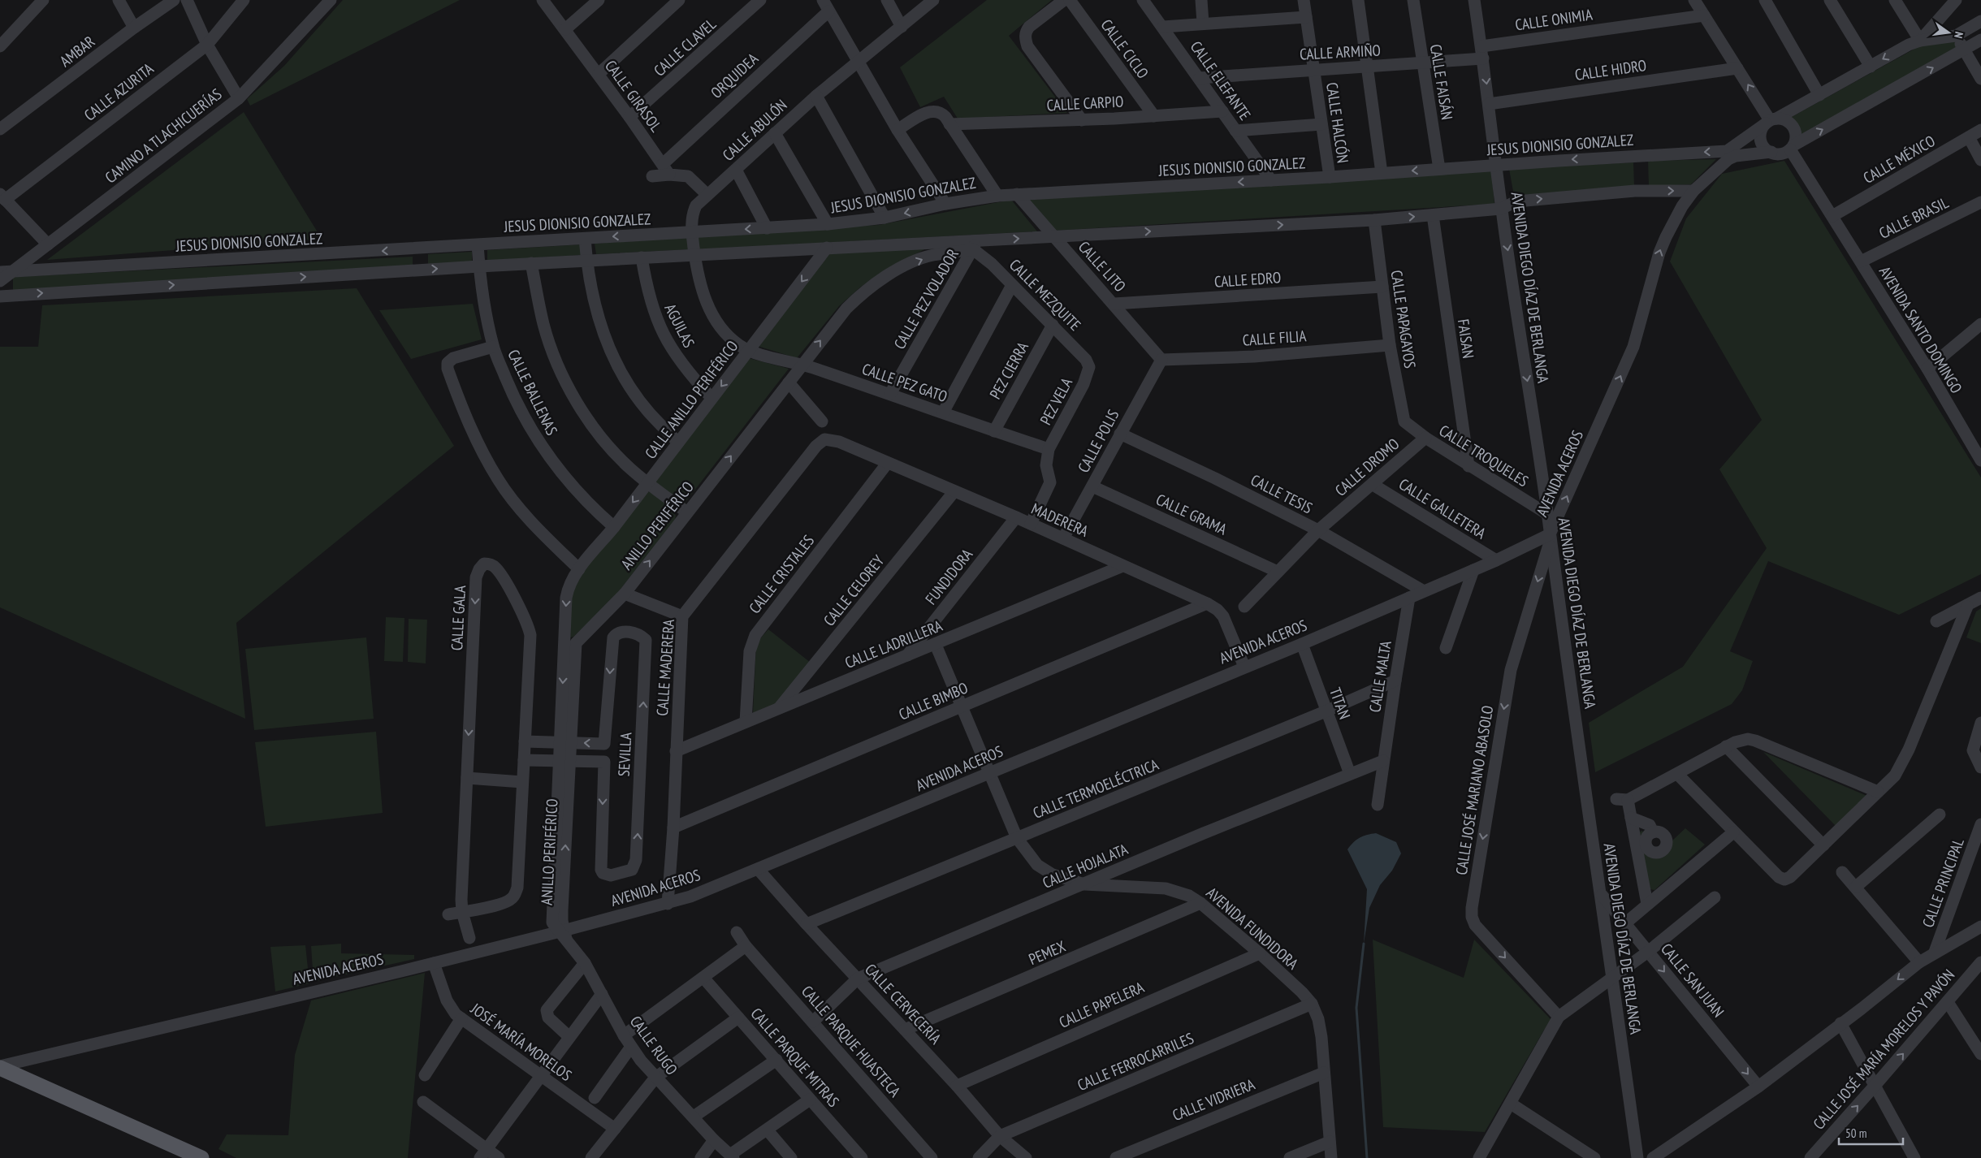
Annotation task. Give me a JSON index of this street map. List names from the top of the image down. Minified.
{"streets":{"street":["CALLE ONIMIA","CALLE CLAVEL","CALLE CICLO","AMBAR","CALLE ARMIÑO","CALLE HIDRO","ORQUIDEA","CALLE ELEFANTE","CALLE FAISÁN","CALLE AZURITA","CALLE GIRASOL","CALLE CARPIO","CALLE HALCÓN","CALLE ABULÓN","CAMINO A TLACHICUERÍAS","JESUS DIONISIO GONZALEZ","CALLE MÉXICO","CALLE BRASIL","CALLE LITO","CALLE EDRO","AVENIDA DIEGO DÍAZ DE BERLANGA","CALLE MEZQUITE","CALLE PEZ VOLADOR","CALLE PAPAGAYOS","AGUILAS","AVENIDA SANTO DOMINGO","CALLE FILIA","FAISAN","PEZ CIERRA","CALLE PEZ GATO","CALLE BALLENAS","CALLE ANILLO PERIFÉRICO","PEZ VELA","CALLE POLIS","CALLE TROQUELES","CALLE DROMO","AVENIDA ACEROS","CALLE TESIS","CALLE GALLETERA","CALLE GRAMA","MADERERA","ANILLO PERIFÉRICO","CALLE CRISTALES","FUNDIDORA","CALLE CELOREY","CALLE GALA","CALLE LADRILLERA","CALLE MADERERA","CALLE MALTA","CALLE BIMBO","TITAN","SEVILLA","CALLE TERMOELÉCTRICA","CALLE JOSÉ MARIANO ABASOLO","CALLE HOJALATA","CALLE PRINCIPAL","AVENIDA FUNDIDORA","PEMEX","CALLE SAN JUAN","CALLE CERVECERÍA","CALLE PAPELERA","CALLE PARQUE HUASTECA","JOSÉ MARÍA MORELOS","CALLE RUGO","CALLE JOSÉ MARÍA MORELOS Y PAVÓN","CALLE PARQUE MITRAS","CALLE FERROCARRILES","CALLE VIDRIERA"]},"crossings":[["CALLE ONIMIA","AVENIDA DIEGO DÍAZ DE BERLANGA"],["CALLE CLAVEL","CALLE GIRASOL"],["CALLE CICLO","CALLE CARPIO"],["CALLE ARMIÑO","CALLE ELEFANTE"],["CALLE ARMIÑO","CALLE FAISÁN"],["CALLE ARMIÑO","CALLE HALCÓN"],["CALLE ARMIÑO","AVENIDA DIEGO DÍAZ DE BERLANGA"],["CALLE HIDRO","AVENIDA DIEGO DÍAZ DE BERLANGA"],["ORQUIDEA","CALLE GIRASOL"],["CALLE ELEFANTE","CALLE CARPIO"],["CALLE ELEFANTE","JESUS DIONISIO GONZALEZ"],["CALLE FAISÁN","JESUS DIONISIO GONZALEZ"],["CALLE HALCÓN","JESUS DIONISIO GONZALEZ"],["CALLE ABULÓN","JESUS DIONISIO GONZALEZ"],["CALLE ABULÓN","CALLE PEZ GATO"],["CALLE ABULÓN","CALLE ANILLO PERIFÉRICO"],["CAMINO A TLACHICUERÍAS","JESUS DIONISIO GONZALEZ"],["JESUS DIONISIO GONZALEZ","CALLE LITO"],["JESUS DIONISIO GONZALEZ","AVENIDA DIEGO DÍAZ DE BERLANGA"],["JESUS DIONISIO GONZALEZ","AVENIDA SANTO DOMINGO"],["JESUS DIONISIO GONZALEZ","CALLE BALLENAS"],["JESUS DIONISIO GONZALEZ","AVENIDA ACEROS"],["CALLE MÉXICO","AVENIDA SANTO DOMINGO"],["CALLE BRASIL","AVENIDA SANTO DOMINGO"],["CALLE LITO","CALLE EDRO"],["CALLE LITO","CALLE FILIA"],["CALLE LITO","CALLE POLIS"],["CALLE EDRO","CALLE PAPAGAYOS"],["AVENIDA DIEGO DÍAZ DE BERLANGA","CALLE TROQUELES"],["AVENIDA DIEGO DÍAZ DE BERLANGA","AVENIDA ACEROS"],["AVENIDA DIEGO DÍAZ DE BERLANGA","CALLE JOSÉ MARIANO ABASOLO"],["AVENIDA DIEGO DÍAZ DE BERLANGA","CALLE SAN JUAN"],["CALLE MEZQUITE","CALLE PEZ VOLADOR"],["CALLE MEZQUITE","PEZ CIERRA"],["CALLE MEZQUITE","PEZ VELA"],["CALLE MEZQUITE","ANILLO PERIFÉRICO"],["CALLE PEZ VOLADOR","CALLE PEZ GATO"],["CALLE PEZ VOLADOR","ANILLO PERIFÉRICO"],["CALLE PAPAGAYOS","CALLE FILIA"],["CALLE PAPAGAYOS","CALLE TROQUELES"],["AGUILAS","CALLE ANILLO PERIFÉRICO"],["CALLE FILIA","CALLE POLIS"],["FAISAN","CALLE TROQUELES"],["PEZ CIERRA","CALLE PEZ GATO"],["CALLE PEZ GATO","CALLE ANILLO PERIFÉRICO"],["CALLE PEZ GATO","PEZ VELA"],["CALLE PEZ GATO","ANILLO PERIFÉRICO"],["CALLE BALLENAS","CALLE ANILLO PERIFÉRICO"],["CALLE ANILLO PERIFÉRICO","ANILLO PERIFÉRICO"],["CALLE POLIS","CALLE TESIS"],["CALLE POLIS","CALLE GRAMA"],["CALLE POLIS","MADERERA"],["CALLE TROQUELES","CALLE DROMO"],["CALLE DROMO","CALLE TESIS"],["CALLE DROMO","CALLE GALLETERA"],["CALLE DROMO","CALLE GRAMA"],["AVENIDA ACEROS","CALLE TESIS"],["AVENIDA ACEROS","CALLE GALLETERA"],["AVENIDA ACEROS","MADERERA"],["AVENIDA ACEROS","ANILLO PERIFÉRICO"],["AVENIDA ACEROS","CALLE MADERERA"],["AVENIDA ACEROS","CALLE MALTA"],["AVENIDA ACEROS","TITAN"],["AVENIDA ACEROS","CALLE JOSÉ MARIANO ABASOLO"],["AVENIDA ACEROS","AVENIDA FUNDIDORA"],["AVENIDA ACEROS","CALLE CERVECERÍA"],["AVENIDA ACEROS","JOSÉ MARÍA MORELOS"],["AVENIDA ACEROS","CALLE RUGO"],["MADERERA","CALLE CRISTALES"],["MADERERA","FUNDIDORA"],["MADERERA","CALLE CELOREY"],["MADERERA","CALLE LADRILLERA"],["MADERERA","CALLE MADERERA"],["MADERERA","CALLE BIMBO"],["ANILLO PERIFÉRICO","SEVILLA"],["ANILLO PERIFÉRICO","CALLE RUGO"],["CALLE CRISTALES","CALLE LADRILLERA"],["FUNDIDORA","CALLE LADRILLERA"],["CALLE CELOREY","CALLE LADRILLERA"],["CALLE LADRILLERA","CALLE MADERERA"],["CALLE LADRILLERA","AVENIDA FUNDIDORA"],["CALLE MADERERA","CALLE BIMBO"],["CALLE MALTA","CALLE TERMOELÉCTRICA"],["CALLE MALTA","CALLE HOJALATA"],["CALLE BIMBO","AVENIDA FUNDIDORA"],["TITAN","CALLE TERMOELÉCTRICA"],["TITAN","CALLE HOJALATA"],["CALLE TERMOELÉCTRICA","AVENIDA FUNDIDORA"],["CALLE TERMOELÉCTRICA","CALLE CERVECERÍA"],["CALLE HOJALATA","AVENIDA FUNDIDORA"],["CALLE HOJALATA","CALLE CERVECERÍA"],["CALLE HOJALATA","CALLE PARQUE HUASTECA"],["AVENIDA FUNDIDORA","PEMEX"],["AVENIDA FUNDIDORA","CALLE PAPELERA"],["AVENIDA FUNDIDORA","CALLE FERROCARRILES"],["AVENIDA FUNDIDORA","CALLE VIDRIERA"],["PEMEX","CALLE CERVECERÍA"],["CALLE CERVECERÍA","CALLE PAPELERA"],["CALLE CERVECERÍA","CALLE FERROCARRILES"]],"one_way":["CALLE ANILLO PERIFÉRICO","CALLE JOSÉ MARIANO ABASOLO","CALLE SAN JUAN"],"scale_bar":"50 m","north":"right"}
